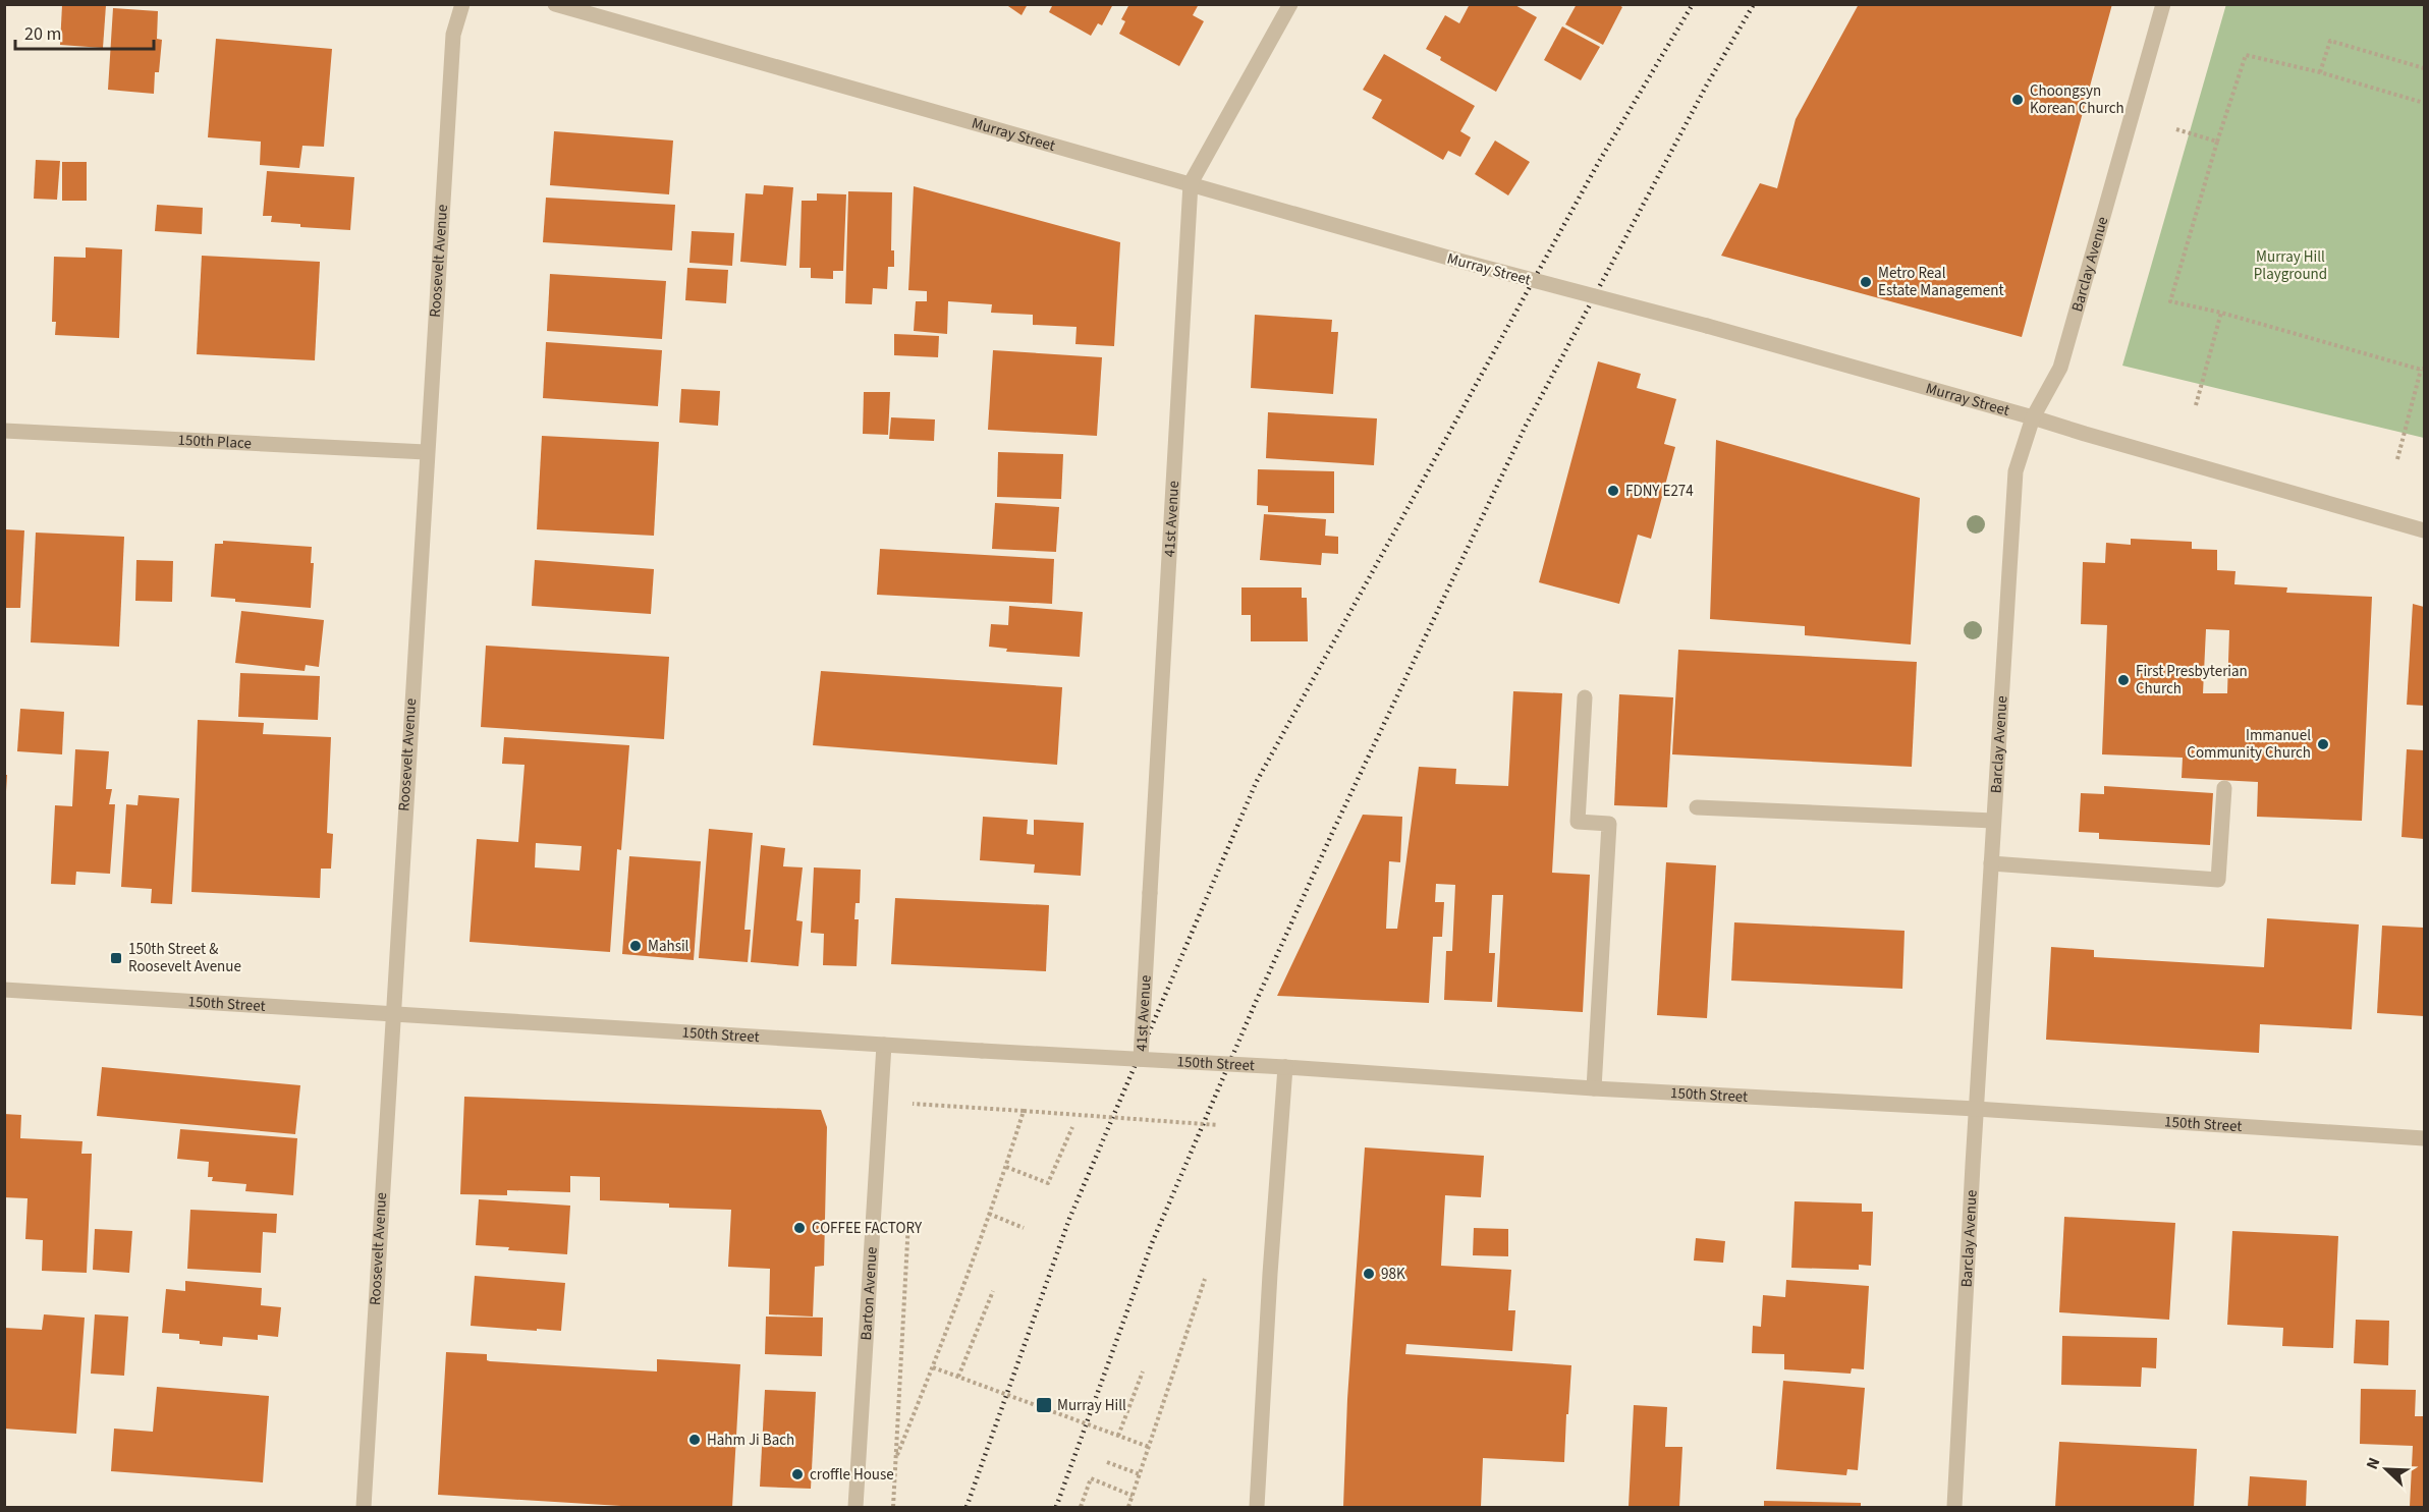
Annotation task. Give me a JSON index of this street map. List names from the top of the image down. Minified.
{"streets":{"street":["Murray Street","Roosevelt Avenue","Barclay Avenue","150th Place","41st Avenue","150th Street","Barton Avenue"]},"crossings":[["Murray Street","Barclay Avenue"],["Murray Street","41st Avenue"],["Roosevelt Avenue","150th Place"],["Roosevelt Avenue","150th Street"],["Barclay Avenue","150th Street"],["41st Avenue","150th Street"],["150th Street","Barton Avenue"]],"parks":["Murray Hill Playground"],"places":{"other":["Choongsyn Korean Church","Metro Real Estate Management","FDNY E274","First Presbyterian Church","Immanuel Community Church","Mahsil","COFFEE FACTORY","98K","Hahm Ji Bach","croffle House"],"transit":["150th Street & Roosevelt Avenue","Murray Hill"]},"scale_bar":"20 m","north":"top left"}
